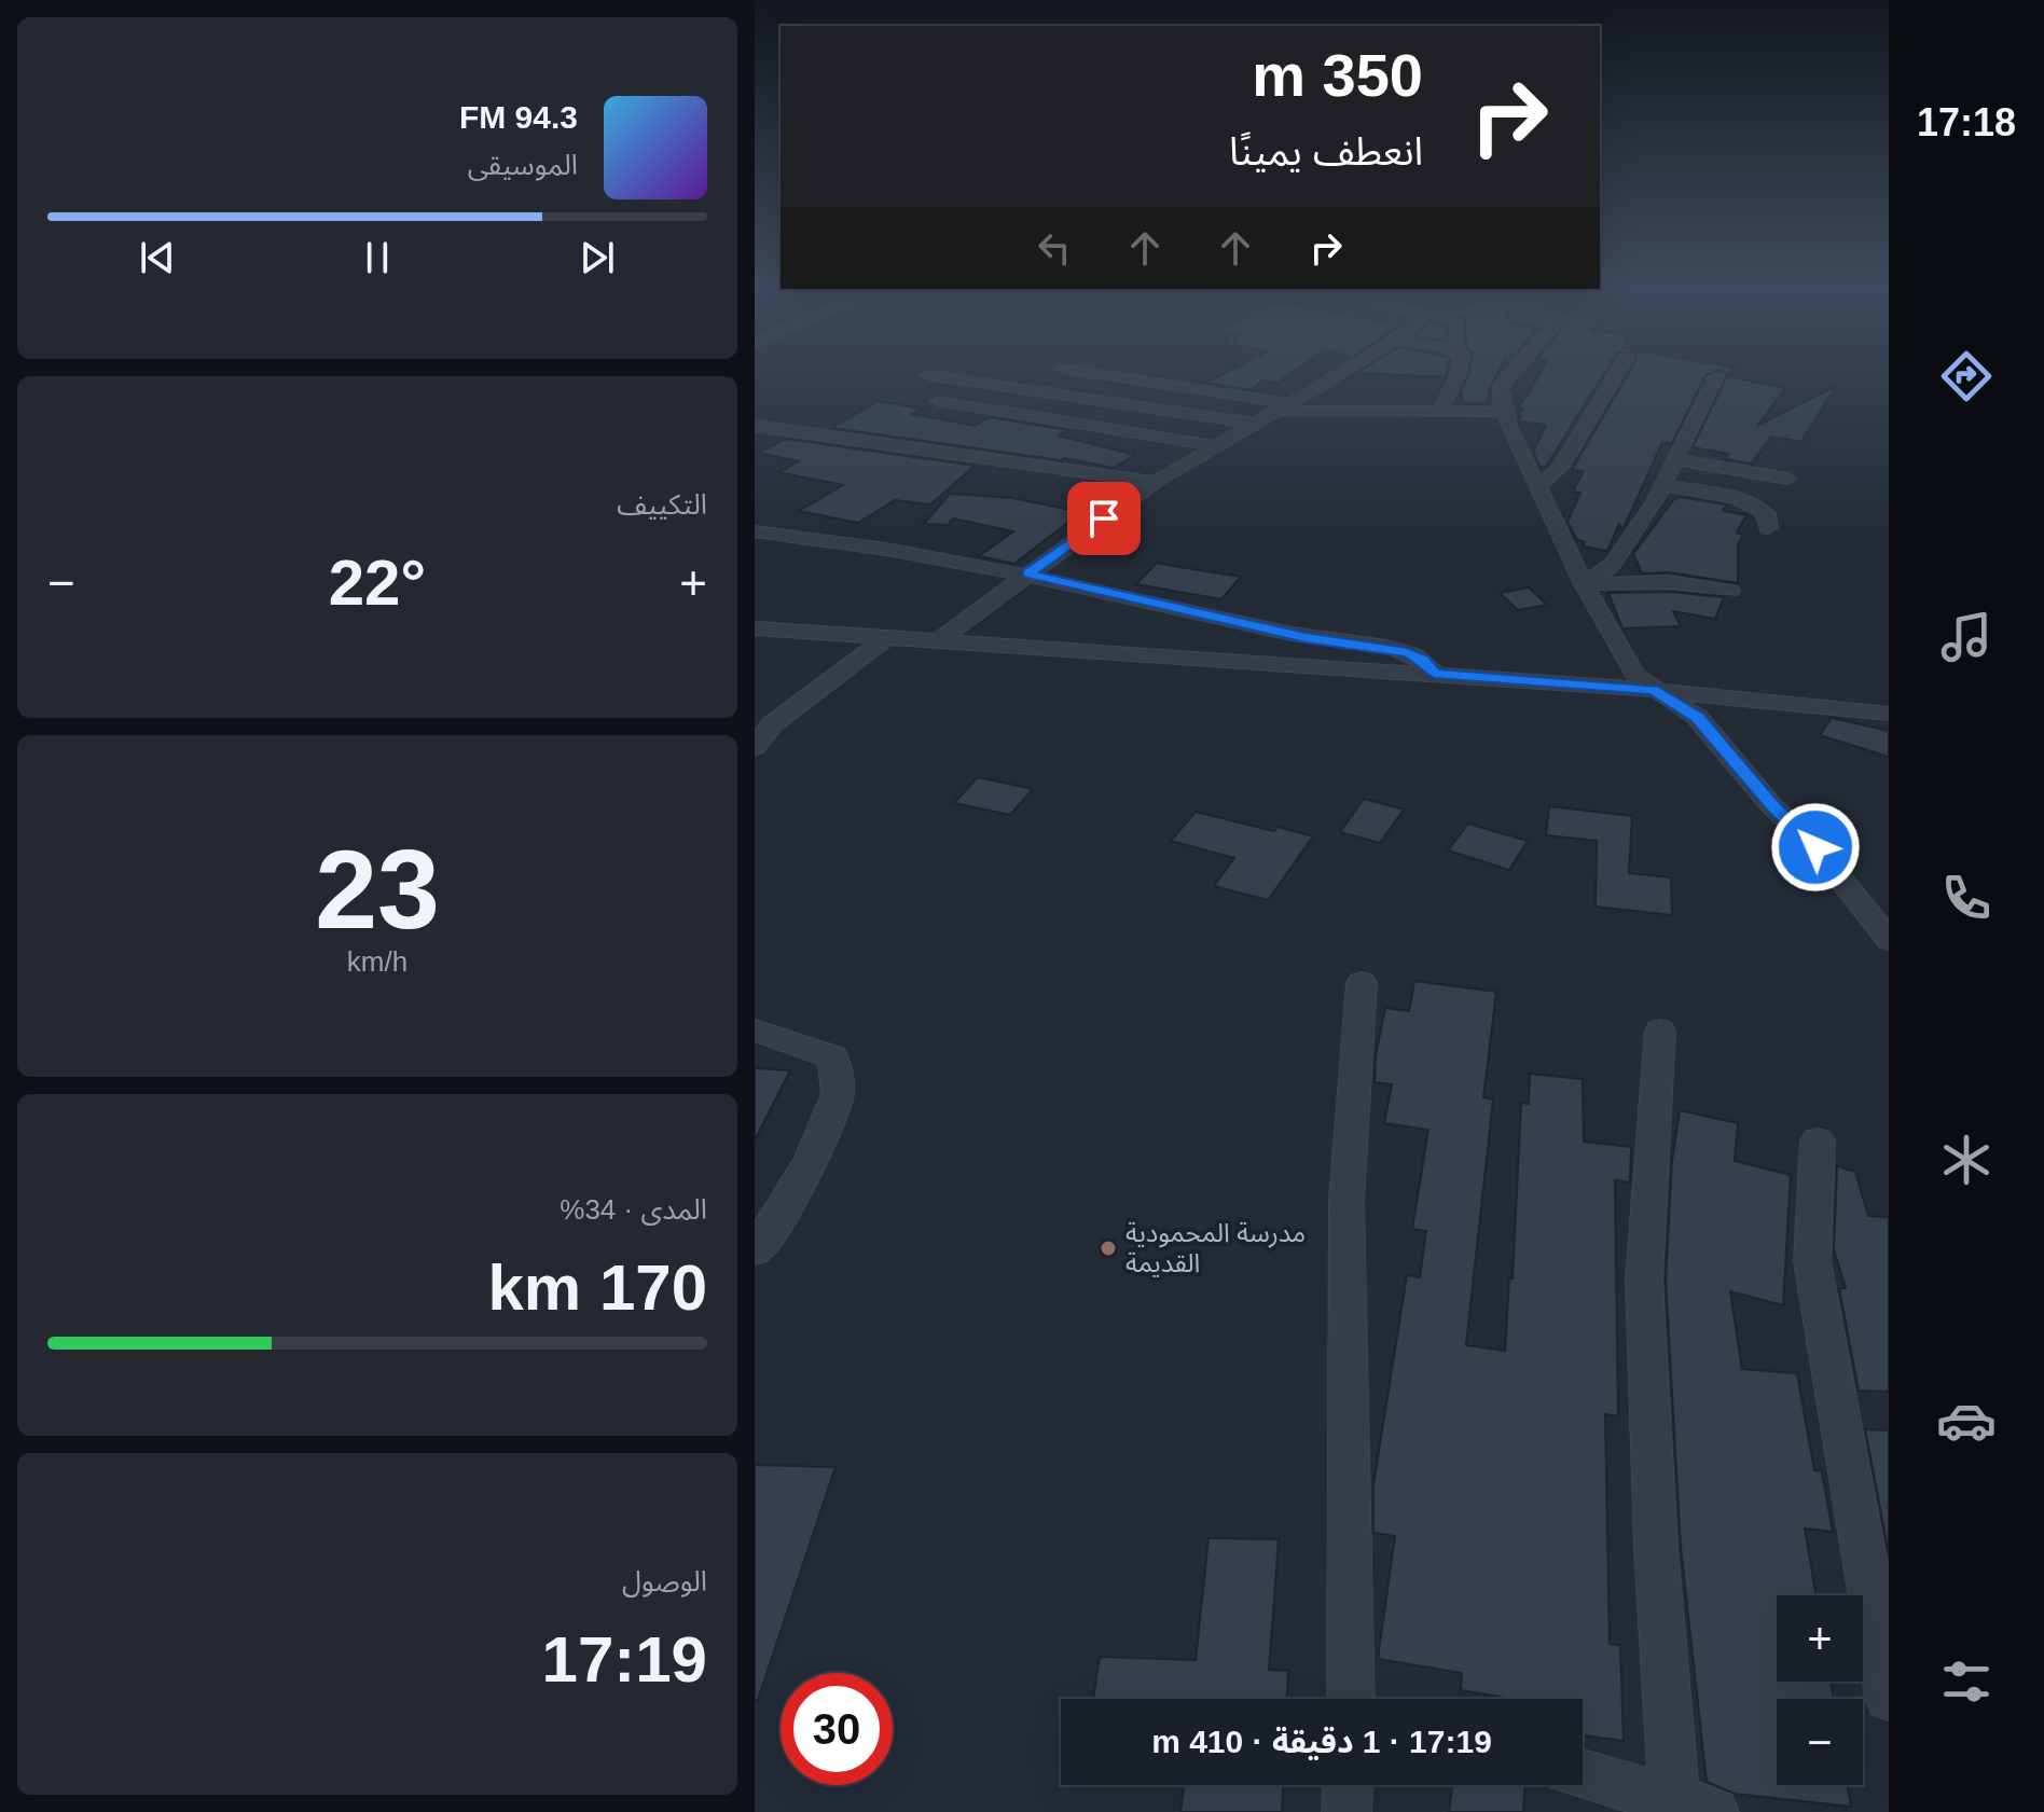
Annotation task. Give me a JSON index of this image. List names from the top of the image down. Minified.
{"places":["مدرسة المحمودية القديمة"],"page":{"tabs":"17:18","turn":["350 m","انعطف يمينًا"],"song":["94.3 FM","الموسيقى"],"tile":["التكييف",["23","km/h"],["المدى · 34%","170 km"],["الوصول","17:19"]],"heat":["−","22°","+"],"map_buttons":["+","−"],"limit":"30","trip":"17:19 · 1 دقيقة · 410 m"}}
